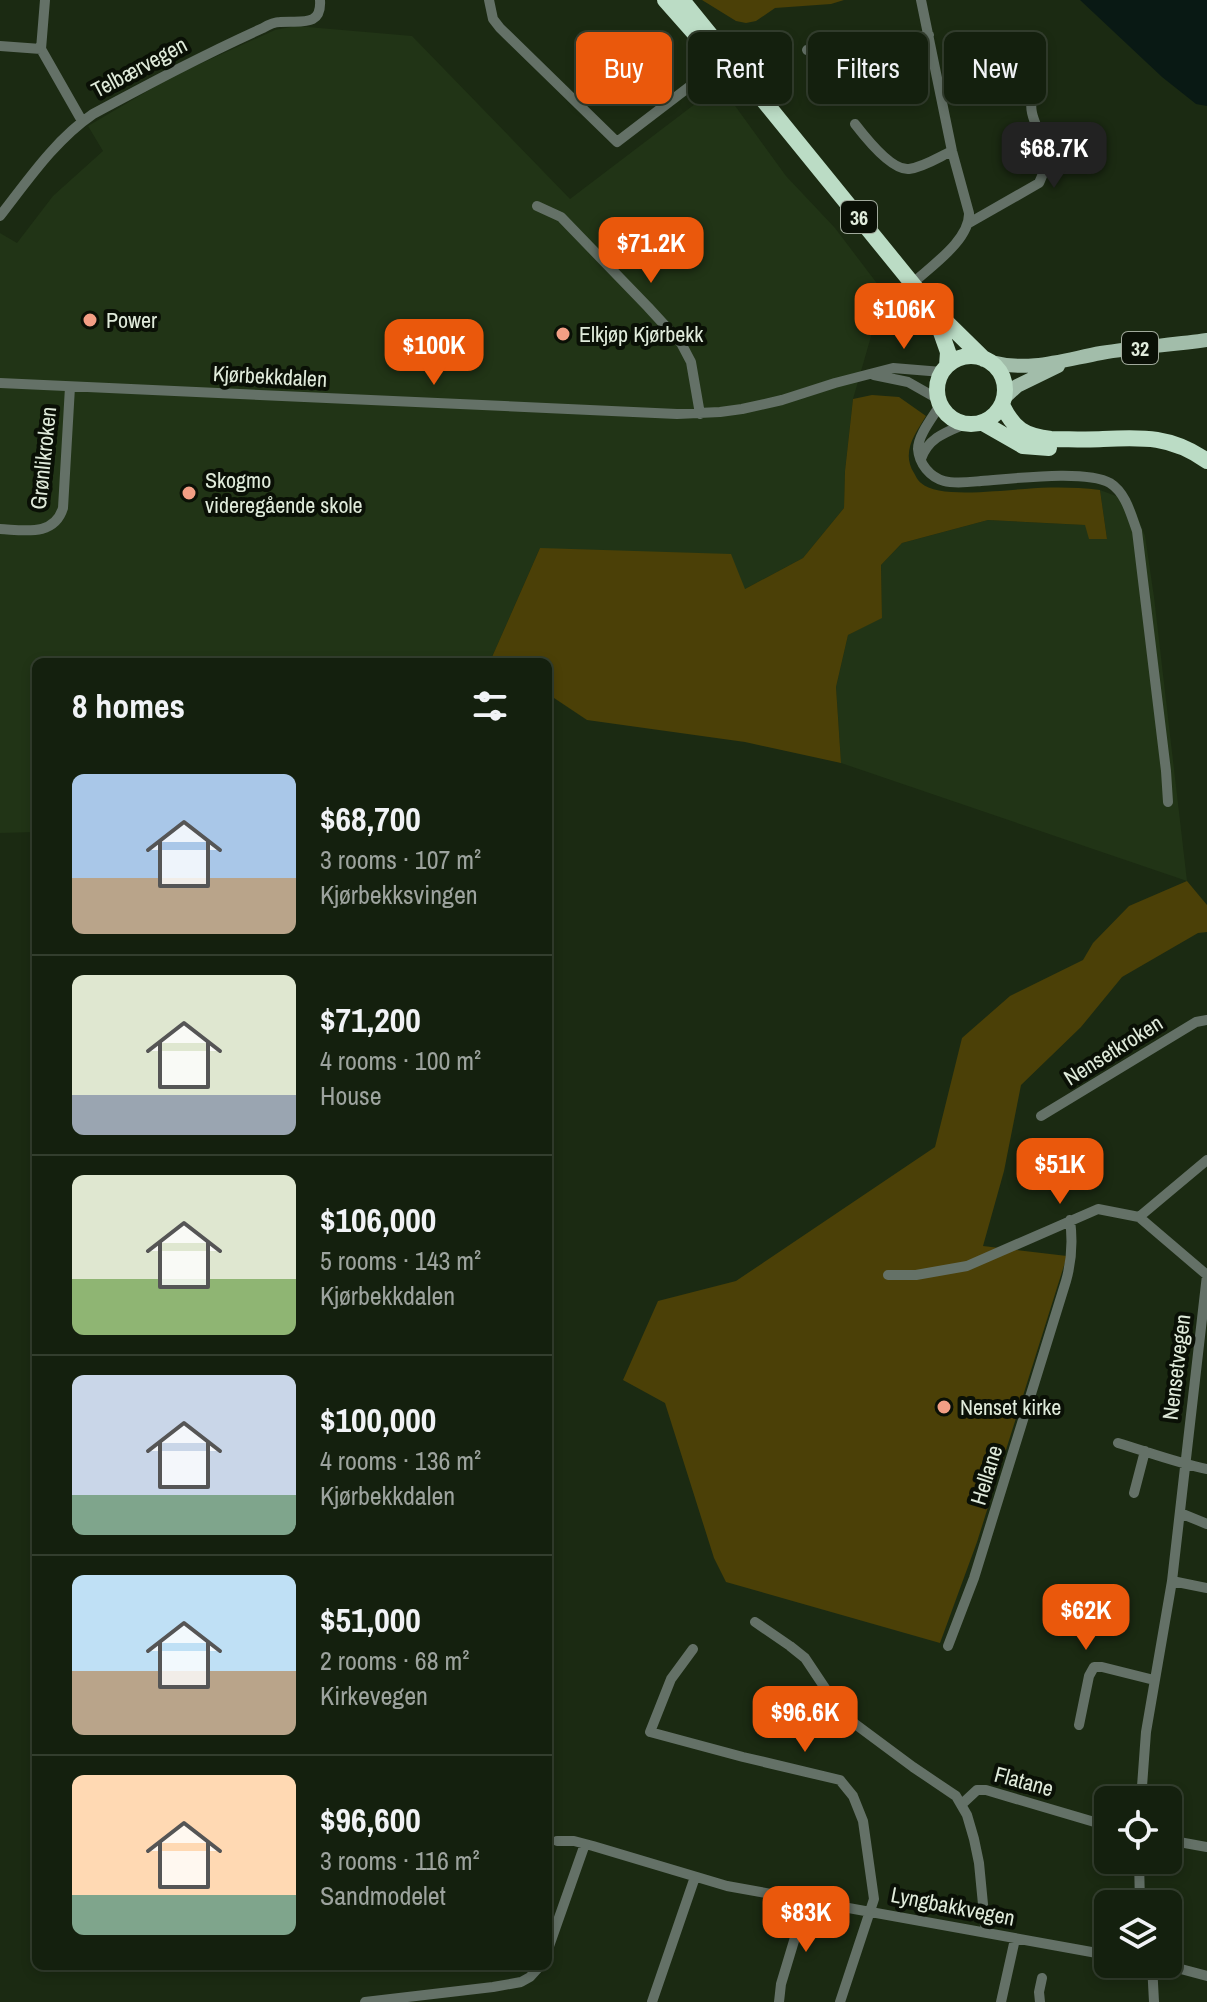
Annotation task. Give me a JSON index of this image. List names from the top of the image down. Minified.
{"streets":{"highway":["36"],"main road":["32"],"street":["Telbærvegen","Kjørbekkdalen","Grønlikroken","Nensetkroken","Nensetvegen","Hellane","Flatane","Lyngbakkvegen"]},"crossings":[["36","32"],["36","Kjørbekkdalen"],["32","Kjørbekkdalen"],["Kjørbekkdalen","Grønlikroken"]],"places":["Power","Elkjøp Kjørbekk","Skogmo videregående skole","Nenset kirke"],"page":{"chip":["Buy","Rent","Filters","New"],"price":["$68.7K","$71.2K","$106K","$100K","$51K","$62K","$96.6K","$83K"],"heading":"8 homes","list":[{"name":"$68,700","note":"3 rooms · 107 m² · Kjørbekksvingen"},{"name":"$71,200","note":"4 rooms · 100 m² · House"},{"name":"$106,000","note":"5 rooms · 143 m² · Kjørbekkdalen"},{"name":"$100,000","note":"4 rooms · 136 m² · Kjørbekkdalen"},{"name":"$51,000","note":"2 rooms · 68 m² · Kirkevegen"},{"name":"$96,600","note":"3 rooms · 116 m² · Sandmodelet"}]}}
